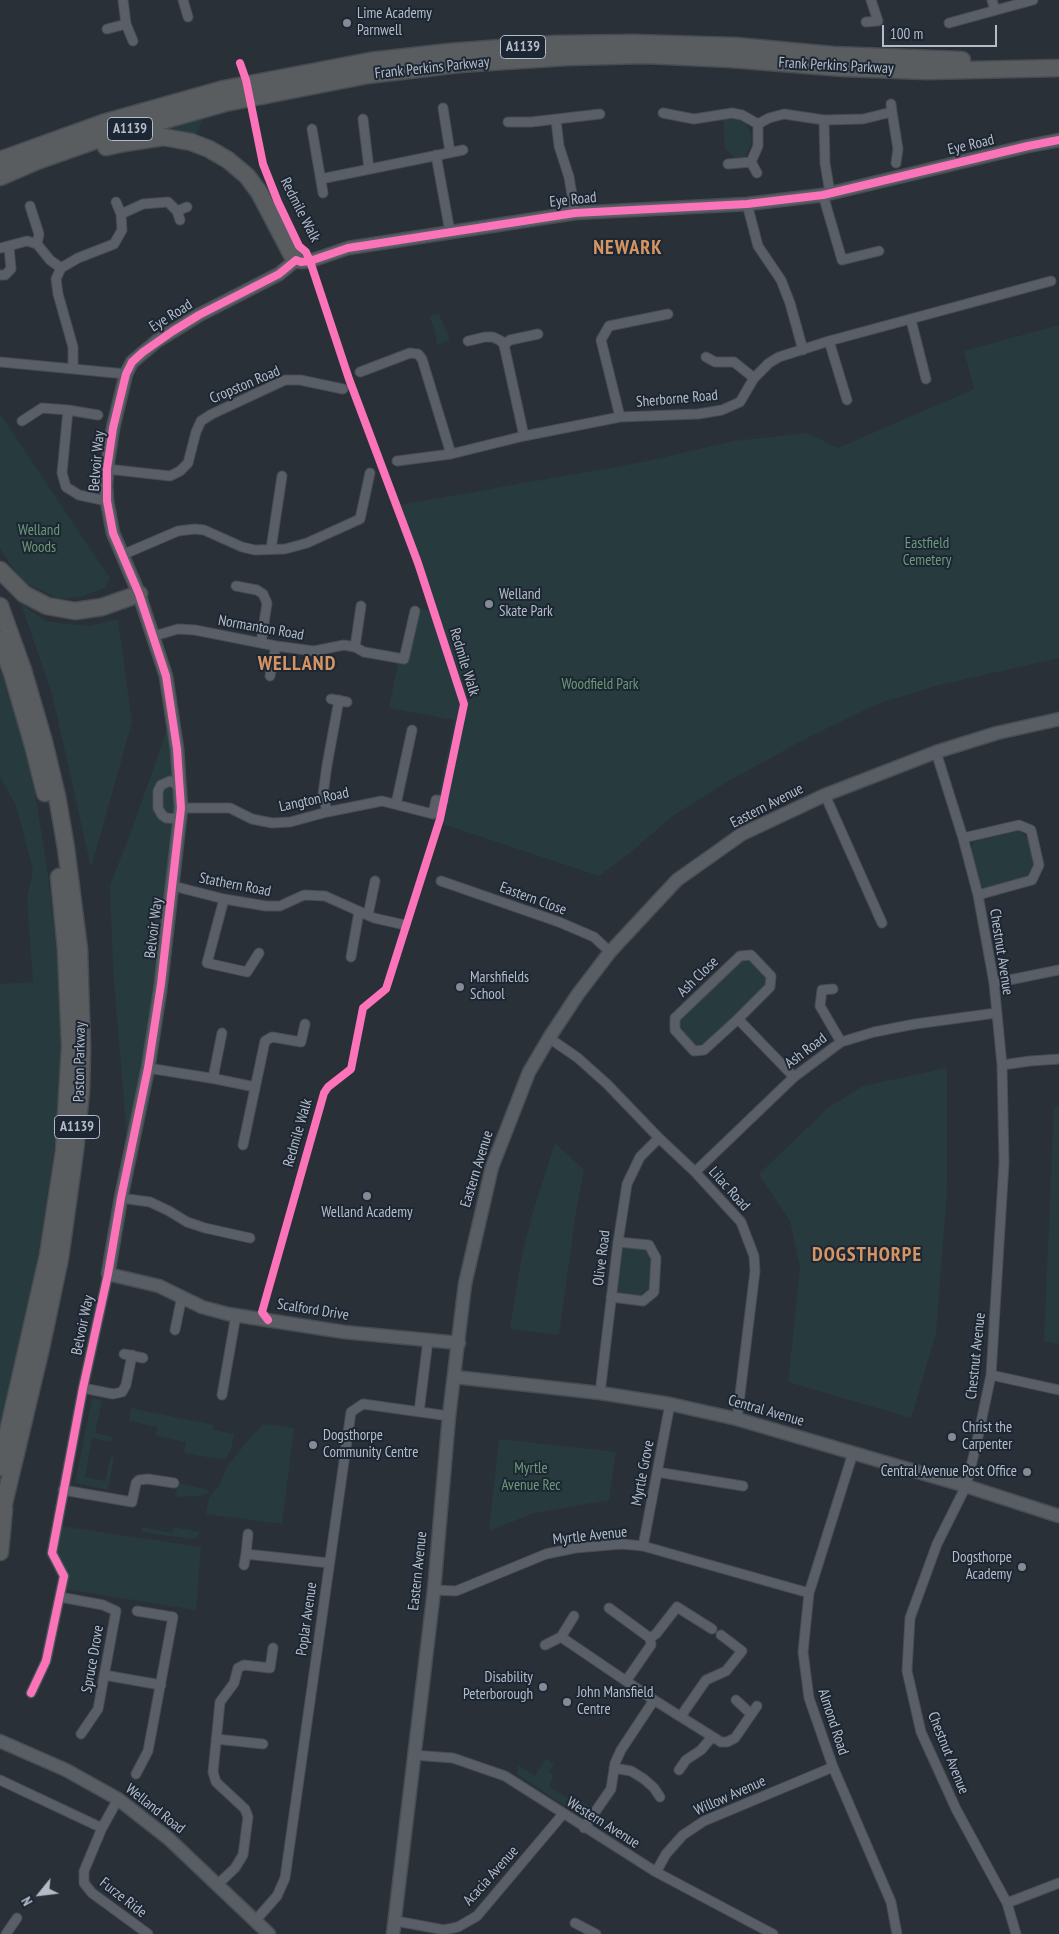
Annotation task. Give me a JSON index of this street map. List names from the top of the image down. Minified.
{"streets":{"highway":["A1139","Frank Perkins Parkway","Paston Parkway"],"street":["Eye Road","Cropston Road","Sherborne Road","Belvoir Way","Normanton Road","Langton Road","Eastern Avenue","Stathern Road","Eastern Close","Chestnut Avenue","Ash Close","Ash Road","Lilac Road","Olive Road","Scalford Drive","Central Avenue","Myrtle Grove","Myrtle Avenue","Poplar Avenue","Spruce Drove","Almond Road","Willow Avenue","Welland Road","Western Avenue","Acacia Avenue","Furze Ride"],"cycle path":["Redmile Walk"]},"crossings":[["A1139","Paston Parkway"],["Eye Road","Belvoir Way"],["Cropston Road","Belvoir Way"],["Belvoir Way","Normanton Road"],["Belvoir Way","Langton Road"],["Belvoir Way","Stathern Road"],["Belvoir Way","Scalford Drive"],["Belvoir Way","Spruce Drove"],["Eastern Avenue","Eastern Close"],["Eastern Avenue","Chestnut Avenue"],["Eastern Avenue","Lilac Road"],["Eastern Avenue","Scalford Drive"],["Eastern Avenue","Central Avenue"],["Eastern Avenue","Myrtle Avenue"],["Eastern Avenue","Poplar Avenue"],["Eastern Avenue","Western Avenue"],["Eastern Avenue","Acacia Avenue"],["Chestnut Avenue","Ash Road"],["Chestnut Avenue","Central Avenue"],["Ash Road","Lilac Road"],["Lilac Road","Olive Road"],["Lilac Road","Central Avenue"],["Olive Road","Central Avenue"],["Central Avenue","Myrtle Grove"],["Central Avenue","Almond Road"],["Myrtle Grove","Myrtle Avenue"],["Myrtle Avenue","Almond Road"],["Poplar Avenue","Welland Road"],["Almond Road","Willow Avenue"],["Willow Avenue","Western Avenue"],["Welland Road","Furze Ride"],["Western Avenue","Acacia Avenue"]],"districts":["NEWARK","WELLAND","DOGSTHORPE"],"parks":["Welland Woods","Eastfield Cemetery","Woodfield Park","Myrtle Avenue Rec"],"places":["Lime Academy Parnwell","Welland Skate Park","Marshfields School","Welland Academy","Christ the Carpenter","Dogsthorpe Community Centre","Central Avenue Post Office","Dogsthorpe Academy","Disability Peterborough","John Mansfield Centre"],"scale_bar":"100 m","north":"bottom left"}
